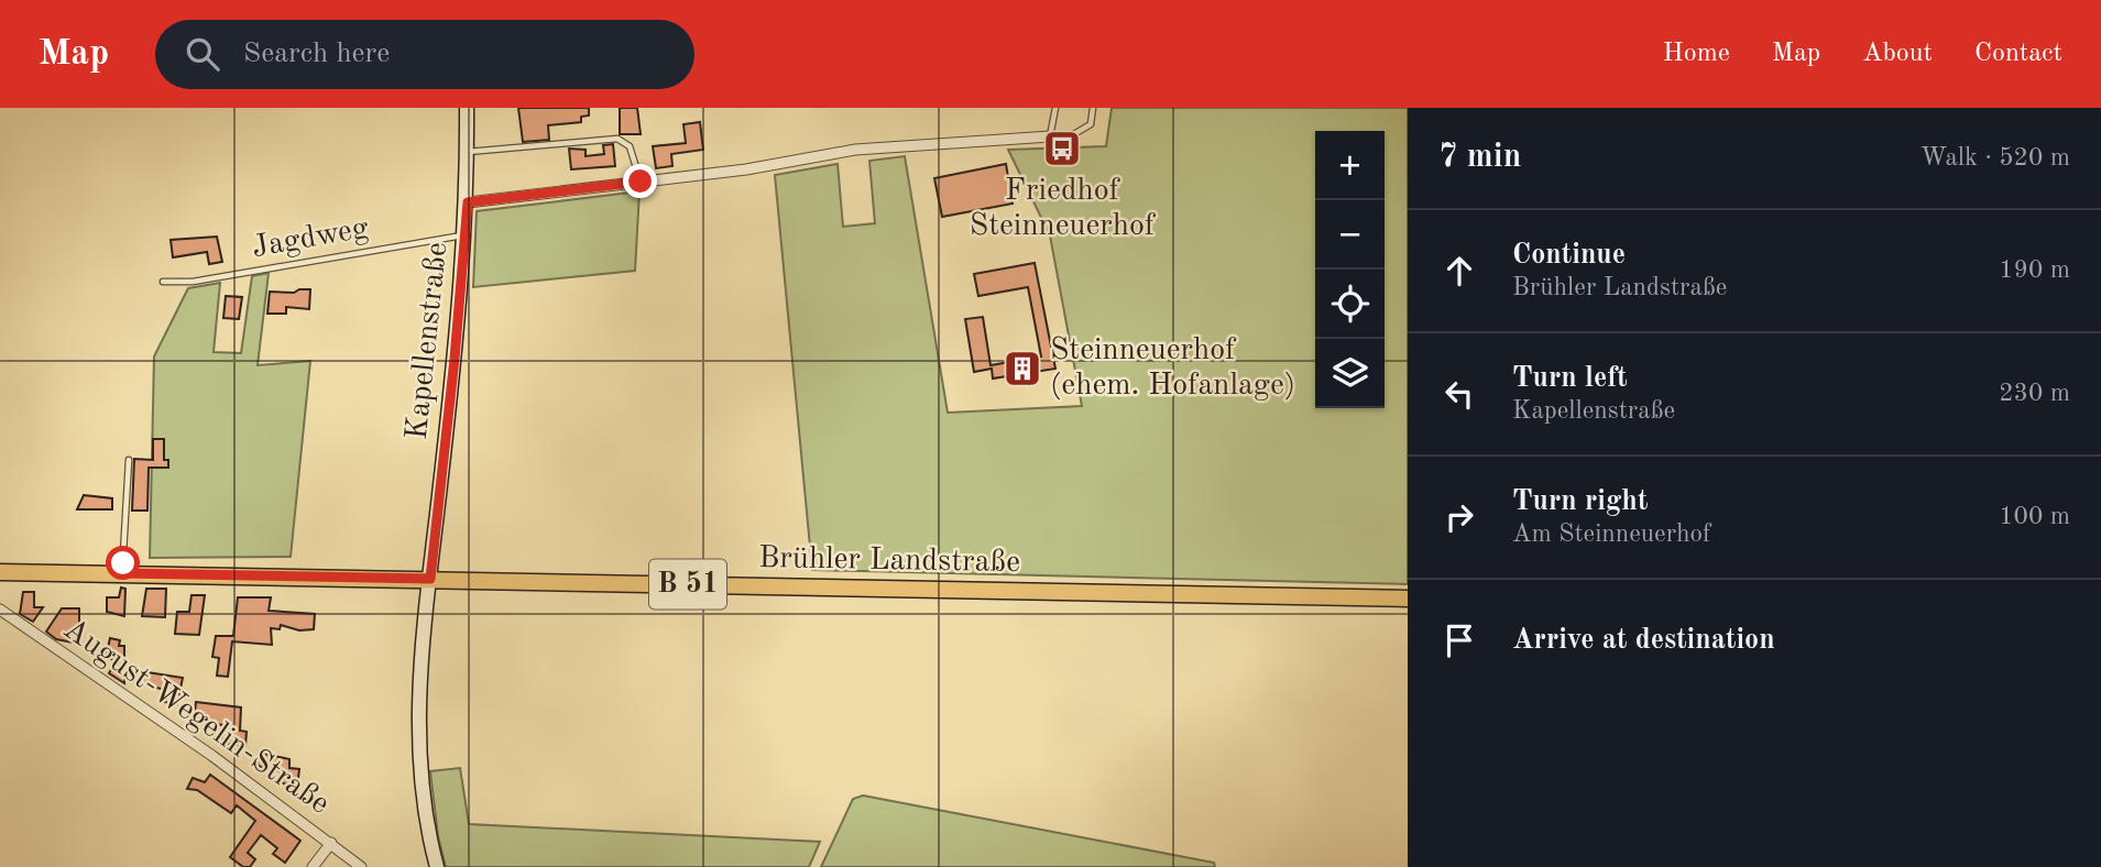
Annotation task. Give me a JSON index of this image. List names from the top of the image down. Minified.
{"streets":{"main road":["Kapellenstraße","Brühler Landstraße","B 51"],"street":["August-Wegelin-Straße"],"lane":["Jagdweg"]},"crossings":[["Jagdweg","Kapellenstraße"],["Kapellenstraße","Brühler Landstraße"]],"places":{"bus stop":["Friedhof Steinneuerhof"],"building":["Steinneuerhof (ehem. Hofanlage)"]},"page":{"header":"Map","search":"Search here","nav":["Home","Map","About","Contact"],"heading":["7 min","Walk · 520 m"],"map_buttons":["+","−"],"list":[["Continue","Brühler Landstraße","190 m"],["Turn left","Kapellenstraße","230 m"],["Turn right","Am Steinneuerhof","100 m"],"Arrive at destination"]}}
